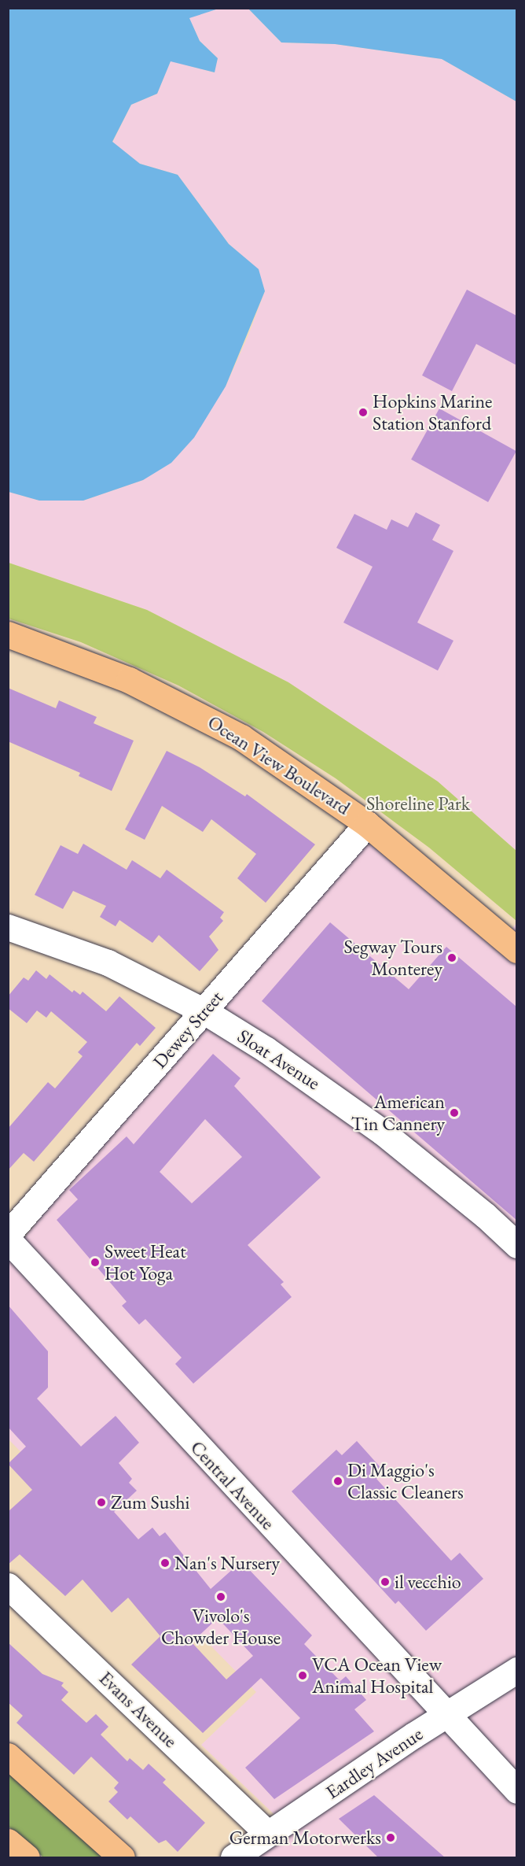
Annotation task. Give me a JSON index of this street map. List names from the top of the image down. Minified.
{"streets":{"main road":["Ocean View Boulevard"],"street":["Dewey Street","Sloat Avenue","Central Avenue","Evans Avenue","Eardley Avenue"]},"crossings":[["Ocean View Boulevard","Dewey Street"],["Dewey Street","Sloat Avenue"],["Central Avenue","Eardley Avenue"],["Evans Avenue","Eardley Avenue"]],"parks":["Shoreline Park"],"places":["Hopkins Marine Station Stanford","Segway Tours Monterey","American Tin Cannery","Sweet Heat Hot Yoga","Di Maggio's Classic Cleaners","Zum Sushi","Nan's Nursery","il vecchio","Vivolo's Chowder House","VCA Ocean View Animal Hospital","German Motorwerks"]}
